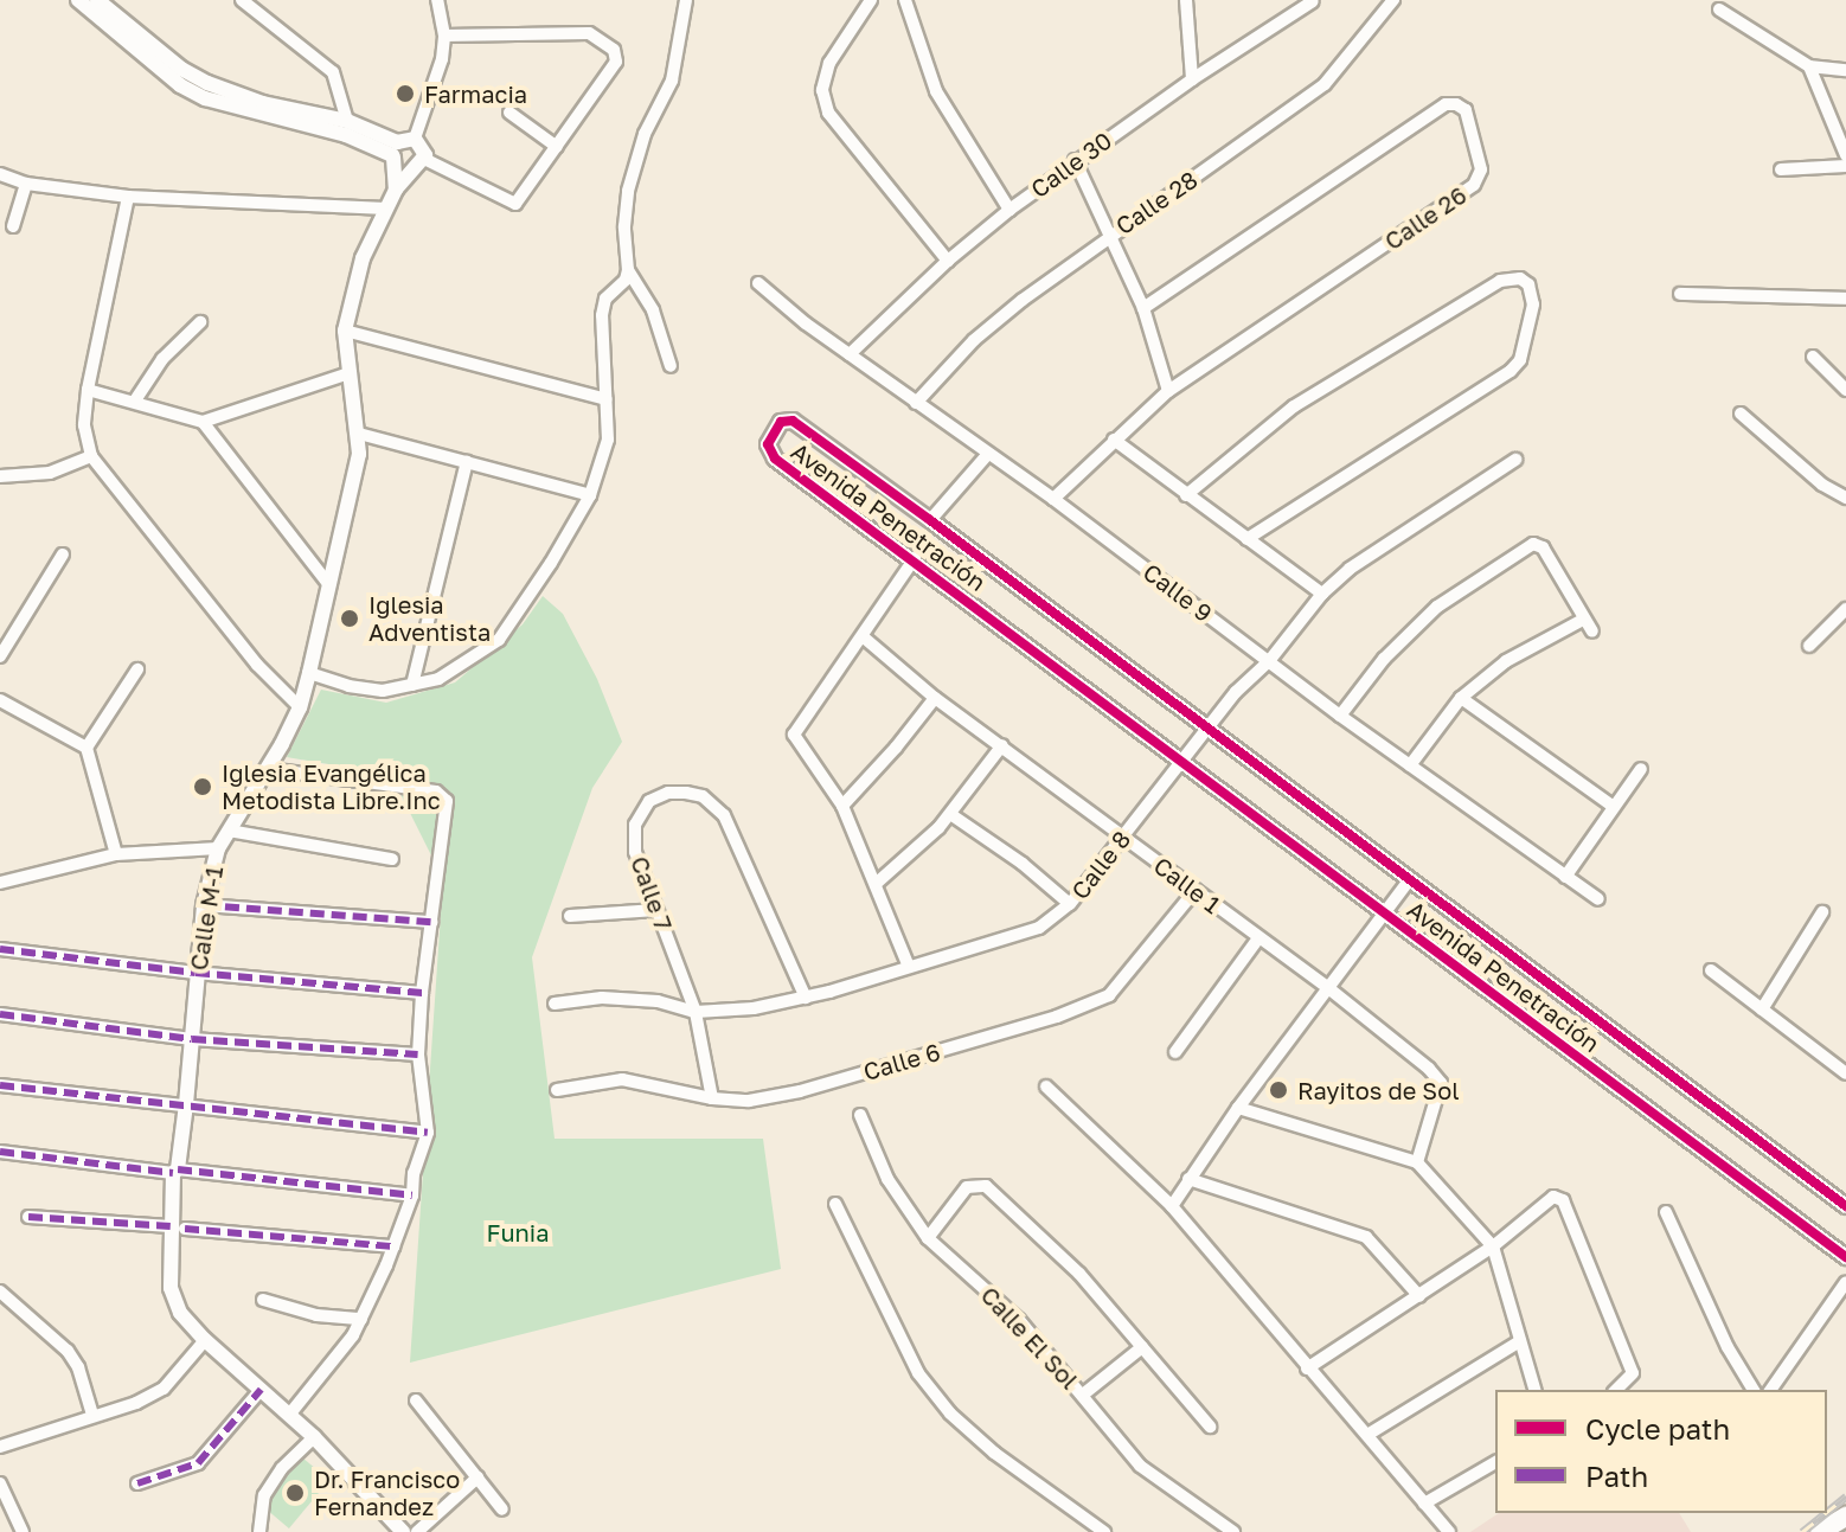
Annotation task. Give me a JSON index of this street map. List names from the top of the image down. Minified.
{"streets":{"street":["Calle 30","Calle 28","Calle 26","Avenida Penetración","Calle 9","Calle 8","Calle 1","Calle 7","Calle M-1","Calle 6","Calle El Sol"]},"crossings":[["Calle 30","Calle 9"],["Calle 28","Calle 9"],["Calle 26","Calle 9"],["Avenida Penetración","Calle 8"],["Calle 9","Calle 8"],["Calle 8","Calle 1"],["Calle 8","Calle 7"],["Calle 1","Calle 6"],["Calle 7","Calle 6"]],"parks":["Funia"],"places":["Farmacia","Iglesia Adventista","Iglesia Evangélica Metodista Libre.Inc","Rayitos de Sol","Dr. Francisco Fernandez"],"legend":["Cycle path","Path"]}
